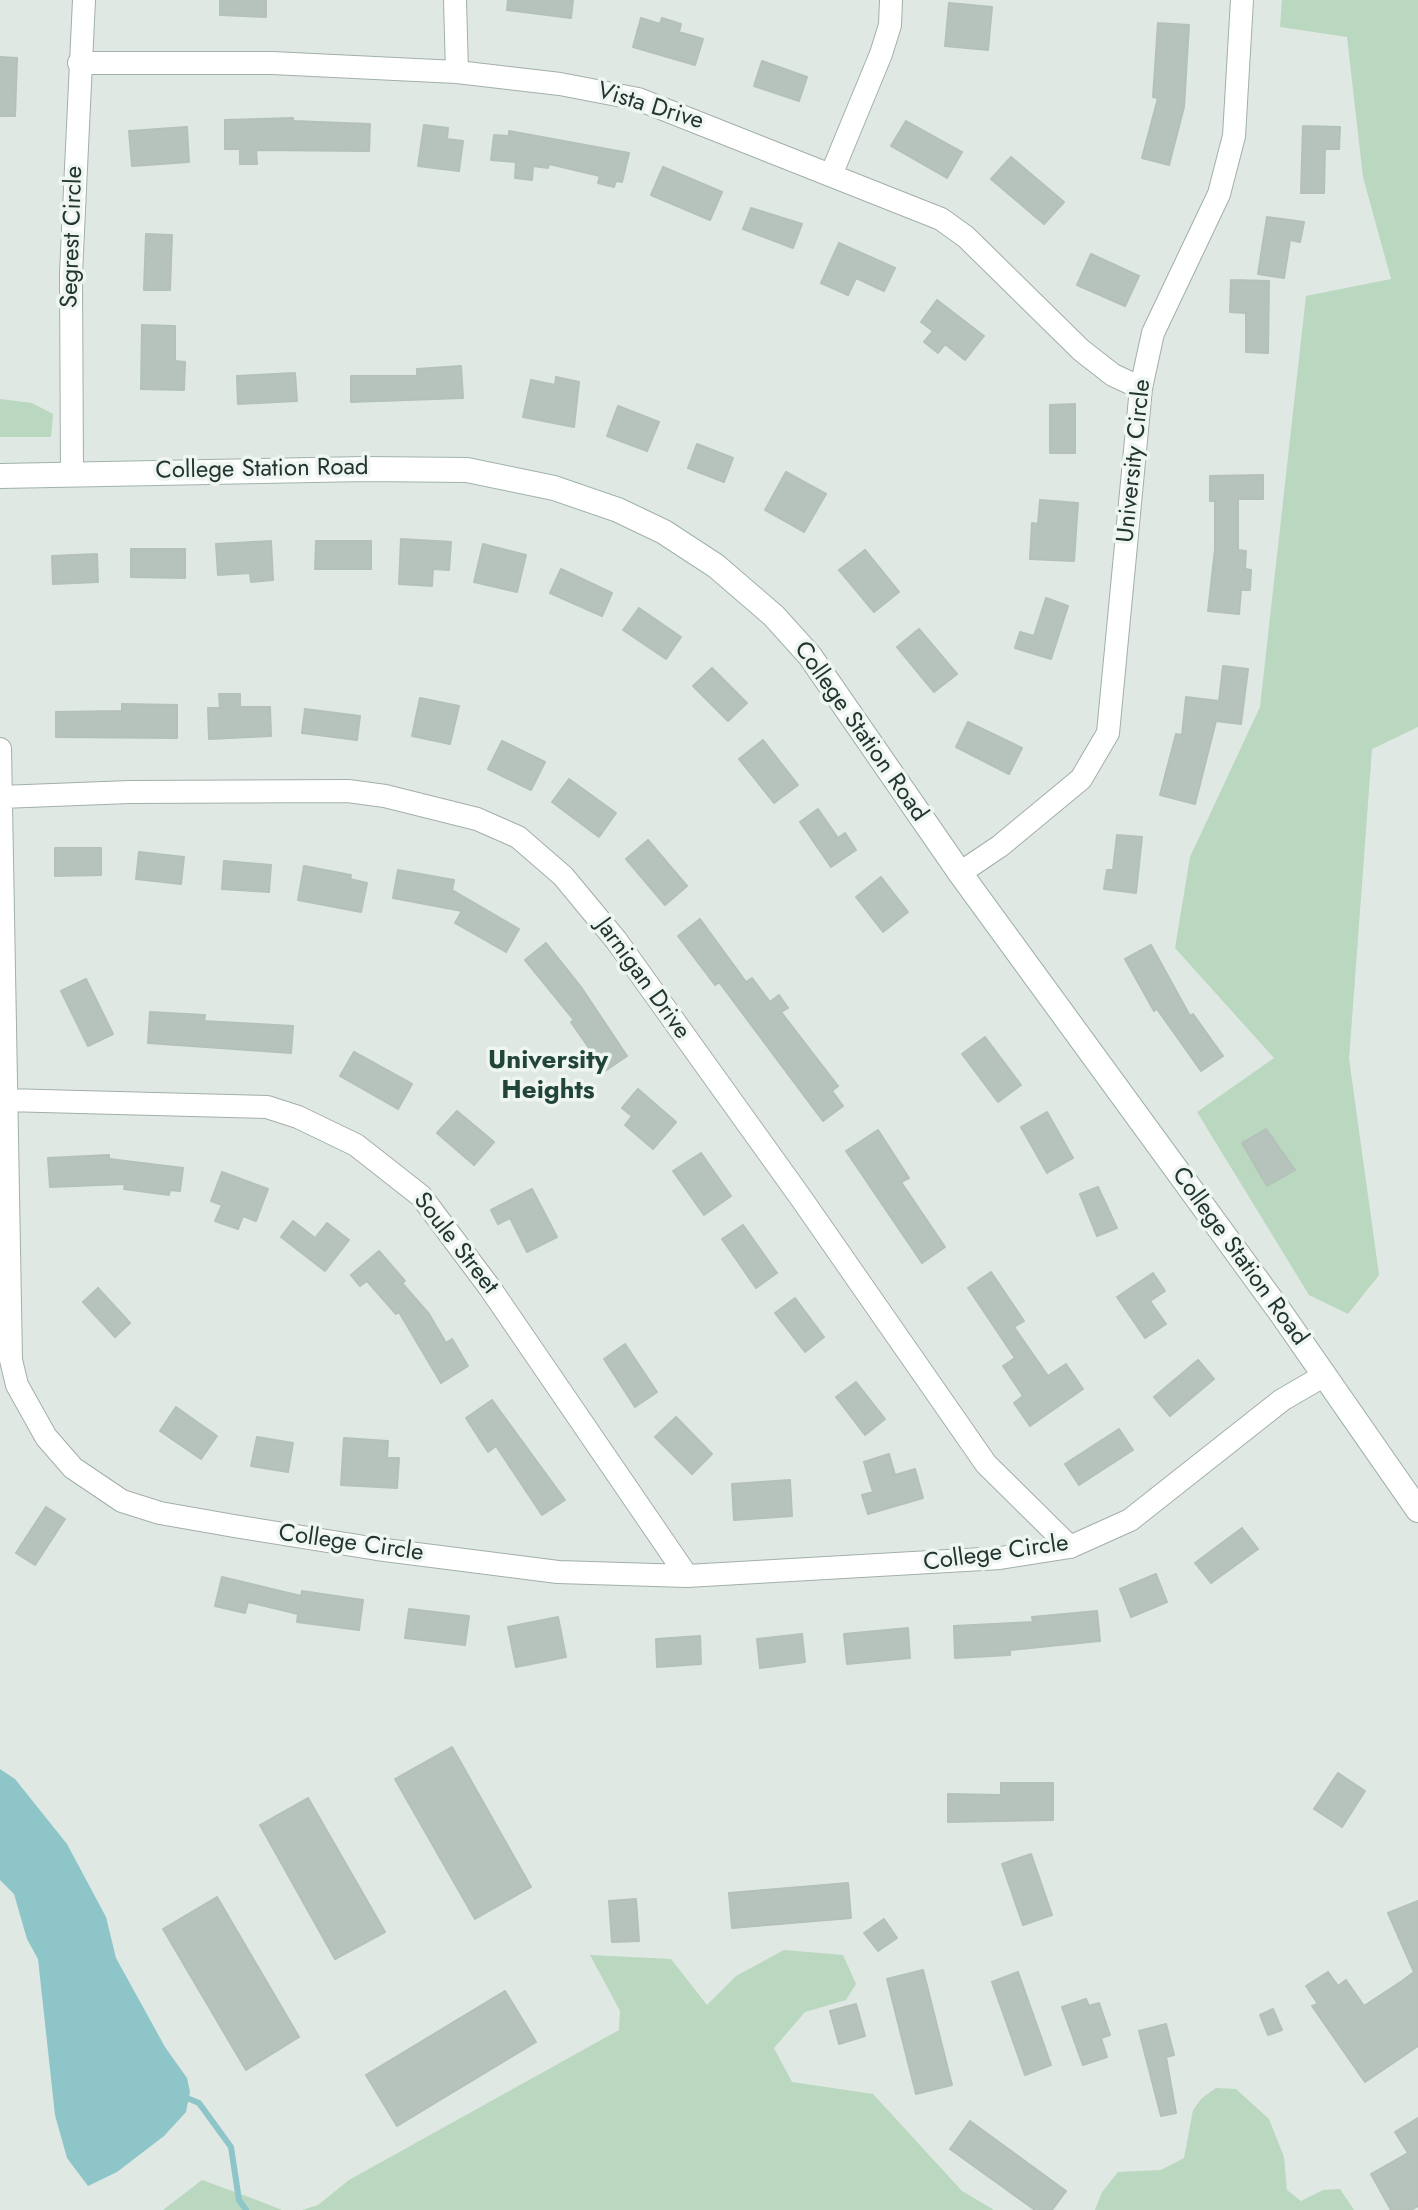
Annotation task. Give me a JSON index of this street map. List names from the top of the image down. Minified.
{"streets":{"main road":["College Station Road"],"street":["Vista Drive","Segrest Circle","University Circle","Jarnigan Drive","Soule Street","College Circle"]},"crossings":[["Vista Drive","Segrest Circle"],["Vista Drive","University Circle"],["Segrest Circle","College Station Road"],["University Circle","College Station Road"],["College Station Road","College Circle"],["Jarnigan Drive","College Circle"],["Soule Street","College Circle"]],"districts":["University Heights"]}
